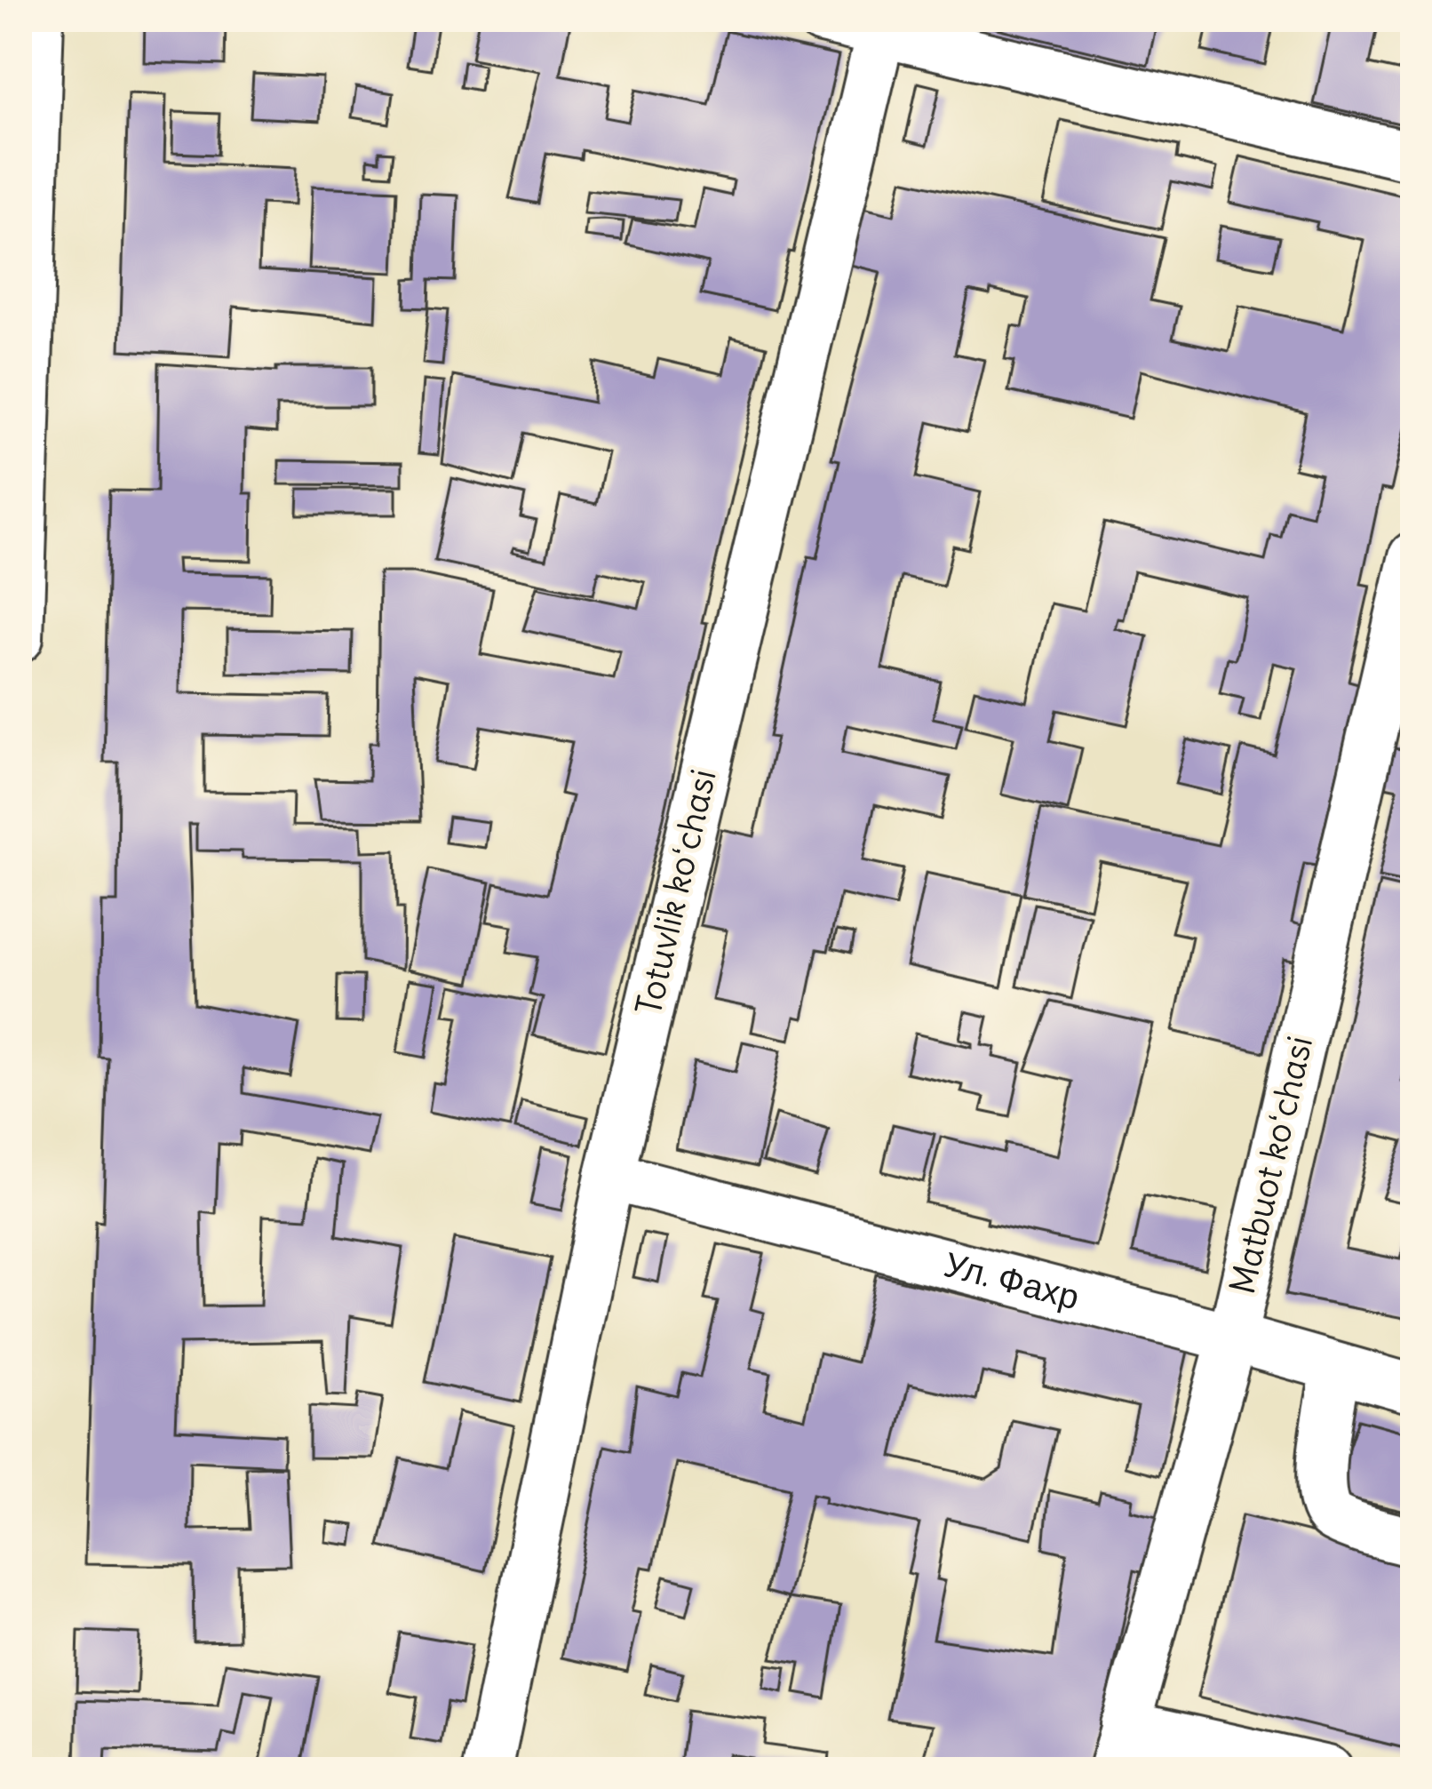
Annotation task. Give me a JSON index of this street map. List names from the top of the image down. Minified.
{"streets":{"street":["Totuvlik koʻchasi","Matbuot koʻchasi","Ул. Фахр"]},"crossings":[["Totuvlik koʻchasi","Ул. Фахр"],["Matbuot koʻchasi","Ул. Фахр"]]}
